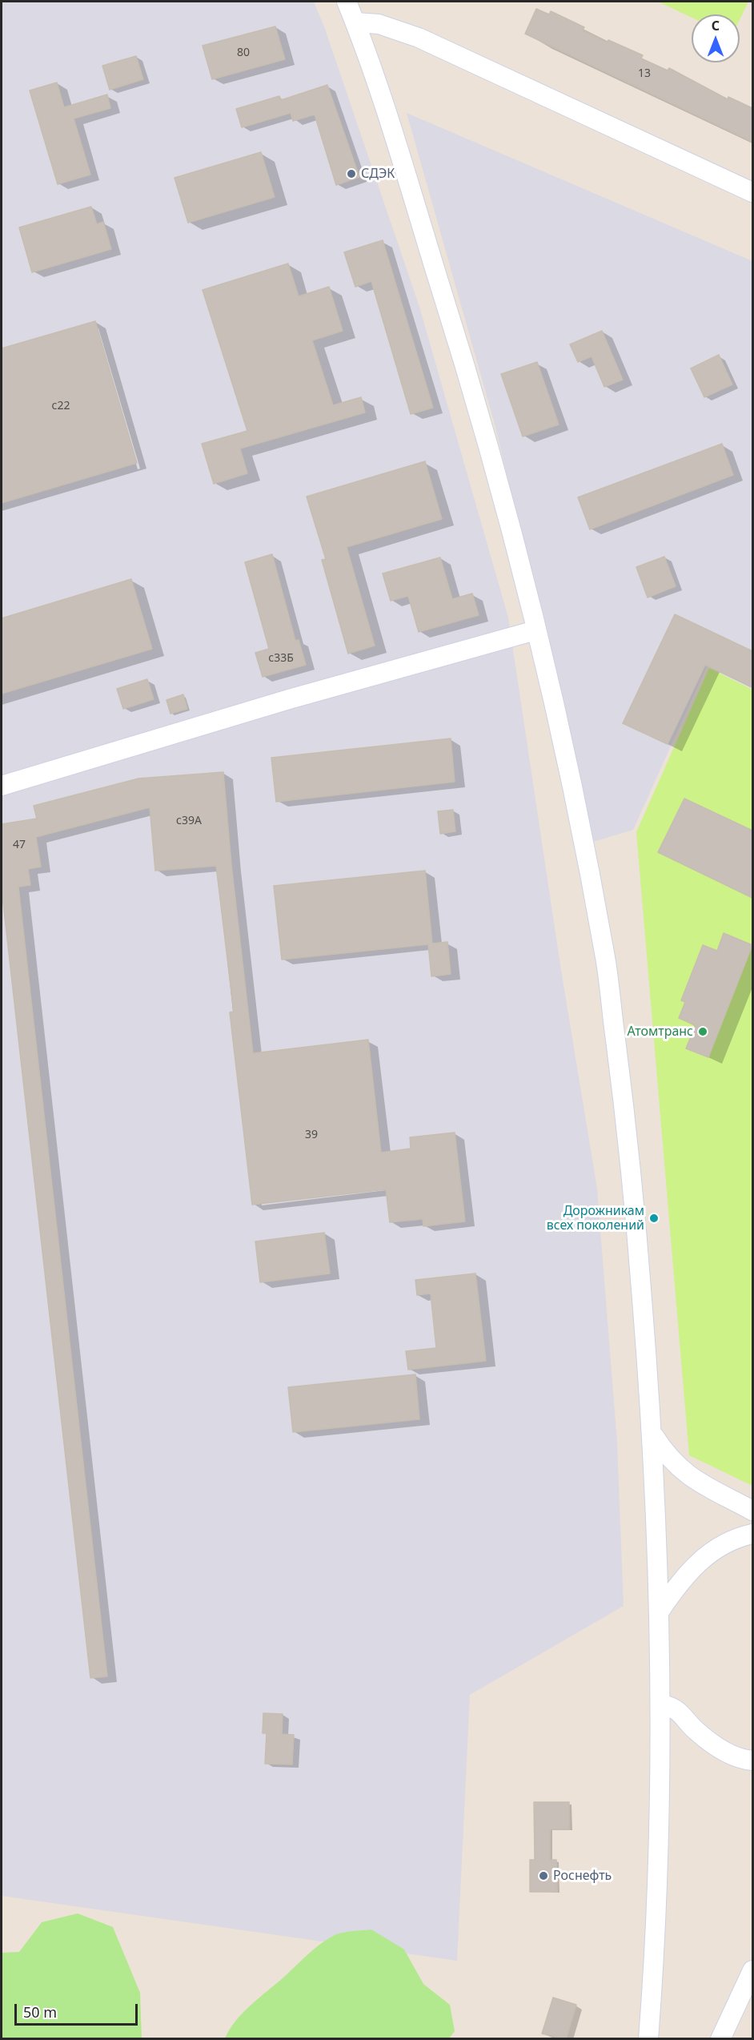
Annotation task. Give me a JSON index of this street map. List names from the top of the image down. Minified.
{"places":["СДЭК","Атомтранс","Дорожникам всех поколений","Роснефть"],"house_numbers":["80","13","с22","с33Б","с39А","47","39"],"scale_bar":"50 m","north":"top"}
